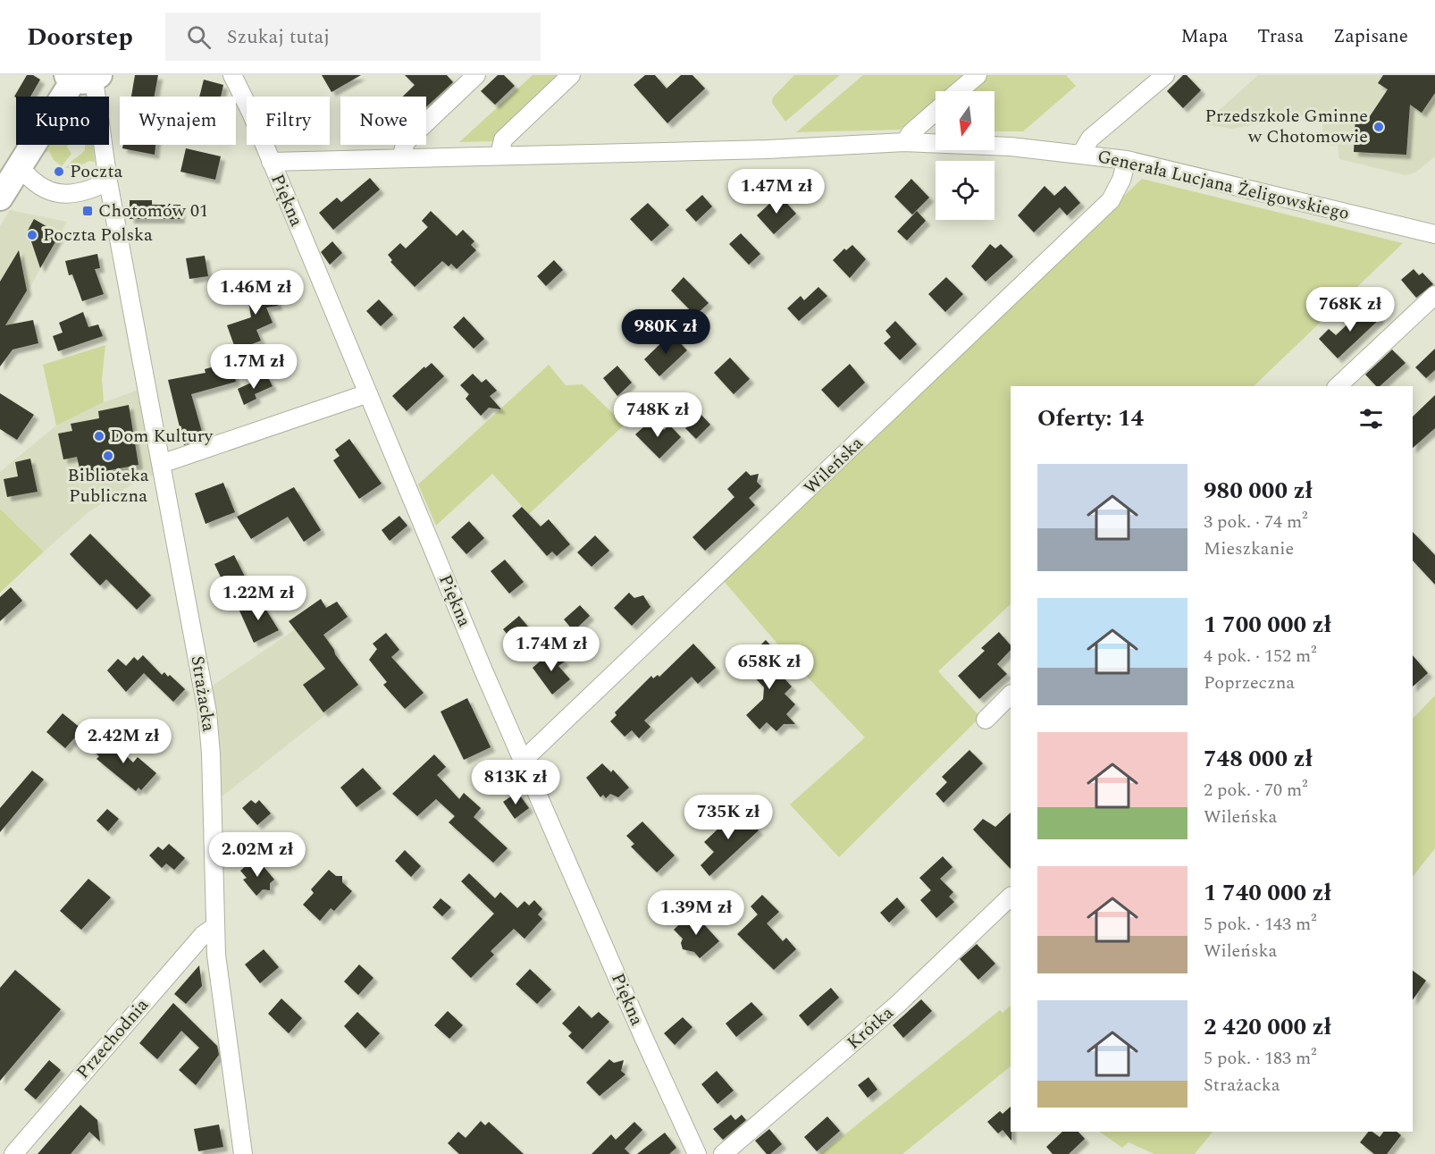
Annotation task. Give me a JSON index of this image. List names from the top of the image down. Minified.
{"streets":{"street":["Generała Lucjana Żeligowskiego","Piękna","Wileńska","Strażacka","Krótka","Przechodnia"]},"crossings":[["Generała Lucjana Żeligowskiego","Piękna"],["Generała Lucjana Żeligowskiego","Wileńska"],["Piękna","Wileńska"],["Strażacka","Przechodnia"]],"places":{"other":["Przedszkole Gminne w Chotomowie","Poczta","Poczta Polska","Dom Kultury","Biblioteka Publiczna"],"transit":["Chotomów 01"]},"north":"bottom","page":{"header":"Doorstep","search":"Szukaj tutaj","nav":["Mapa","Trasa","Zapisane"],"chip":["Kupno","Wynajem","Filtry","Nowe"],"price":["1.47M zł","1.46M zł","768K zł","980K zł","1.7M zł","748K zł","1.22M zł","1.74M zł","658K zł","2.42M zł","813K zł","735K zł","2.02M zł","1.39M zł"],"heading":"Oferty: 14","list":[{"name":"980 000 zł","note":"3 pok. · 74 m² · Mieszkanie"},{"name":"1 700 000 zł","note":"4 pok. · 152 m² · Poprzeczna"},{"name":"748 000 zł","note":"2 pok. · 70 m² · Wileńska"},{"name":"1 740 000 zł","note":"5 pok. · 143 m² · Wileńska"},{"name":"2 420 000 zł","note":"5 pok. · 183 m² · Strażacka"}]}}
